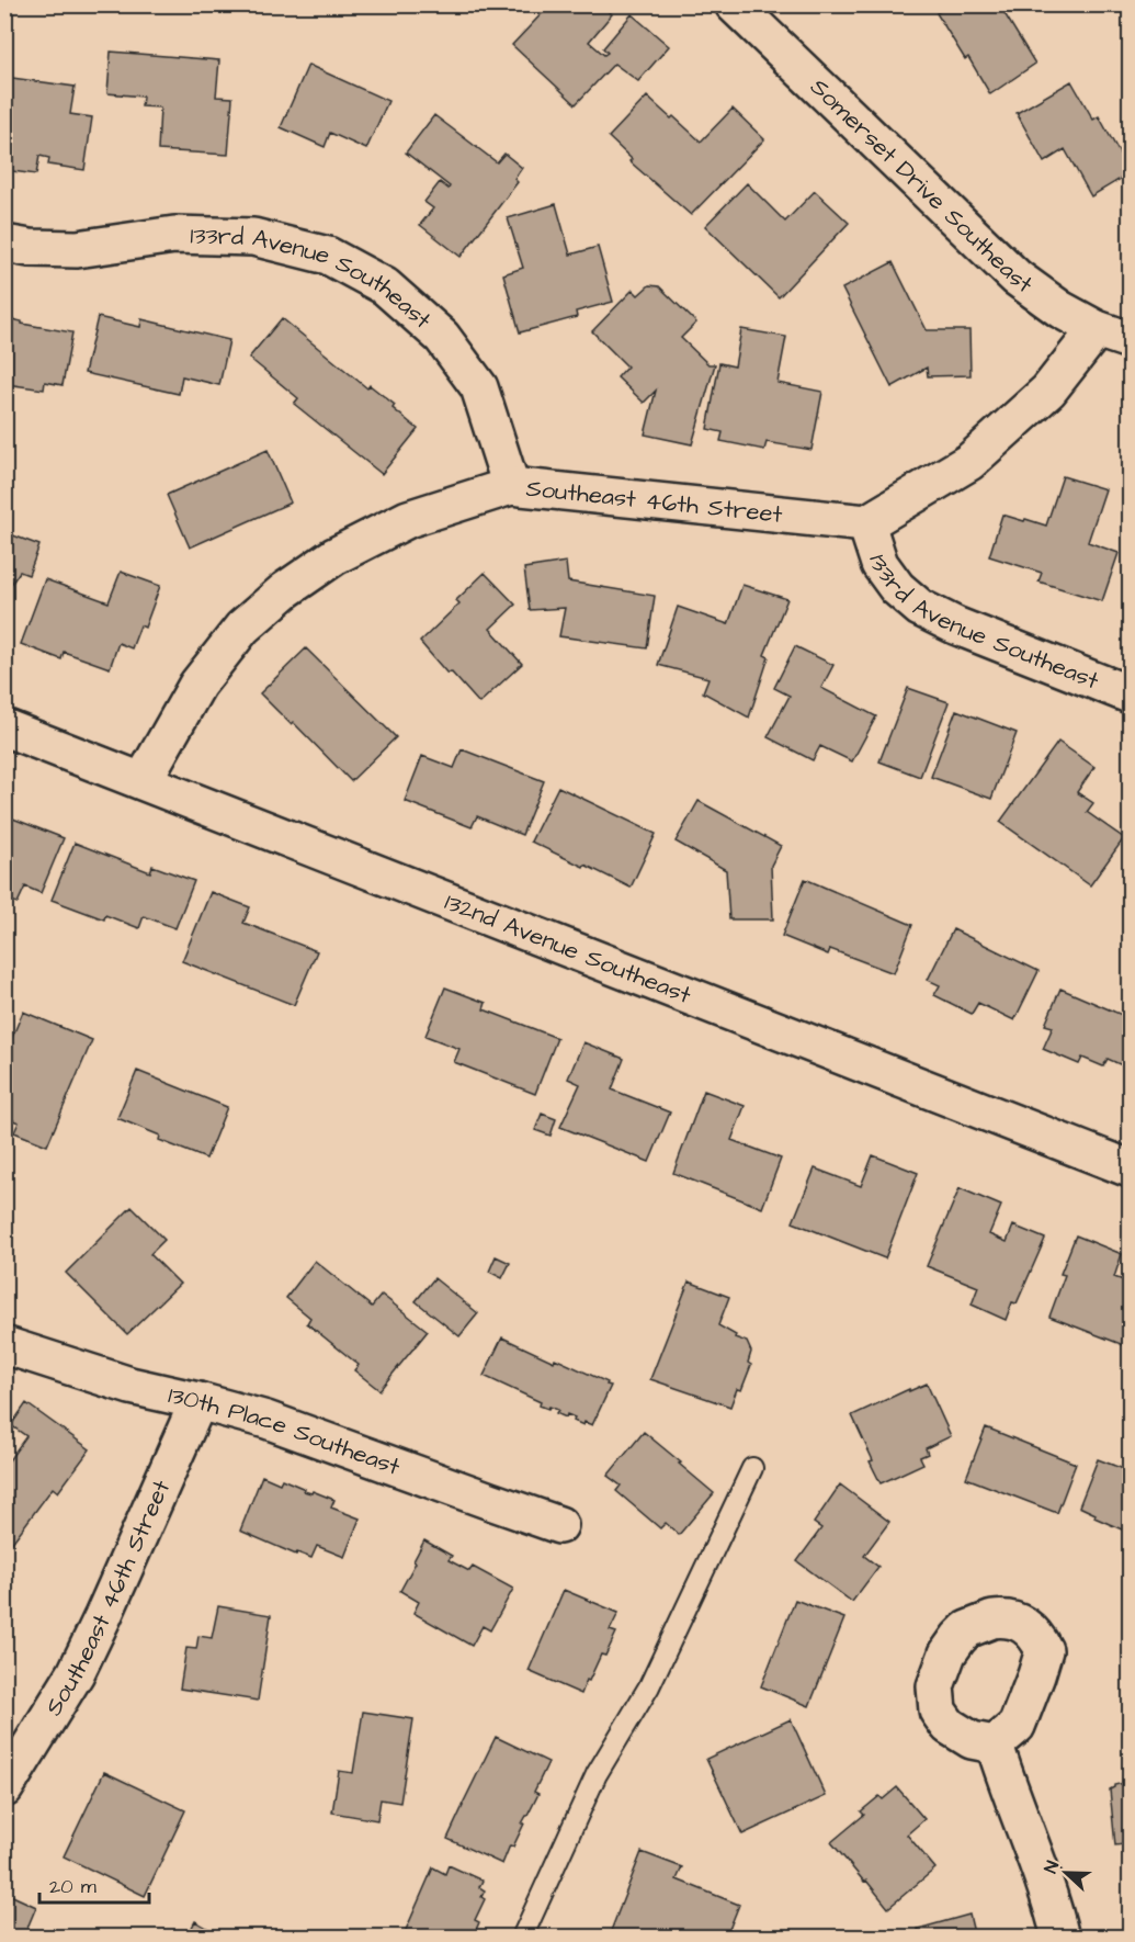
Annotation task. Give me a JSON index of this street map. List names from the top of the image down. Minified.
{"streets":{"street":["Somerset Drive Southeast","133rd Avenue Southeast","Southeast 46th Street","132nd Avenue Southeast","130th Place Southeast"]},"crossings":[["133rd Avenue Southeast","Southeast 46th Street"],["Southeast 46th Street","132nd Avenue Southeast"],["Southeast 46th Street","130th Place Southeast"]],"scale_bar":"20 m","north":"left"}
